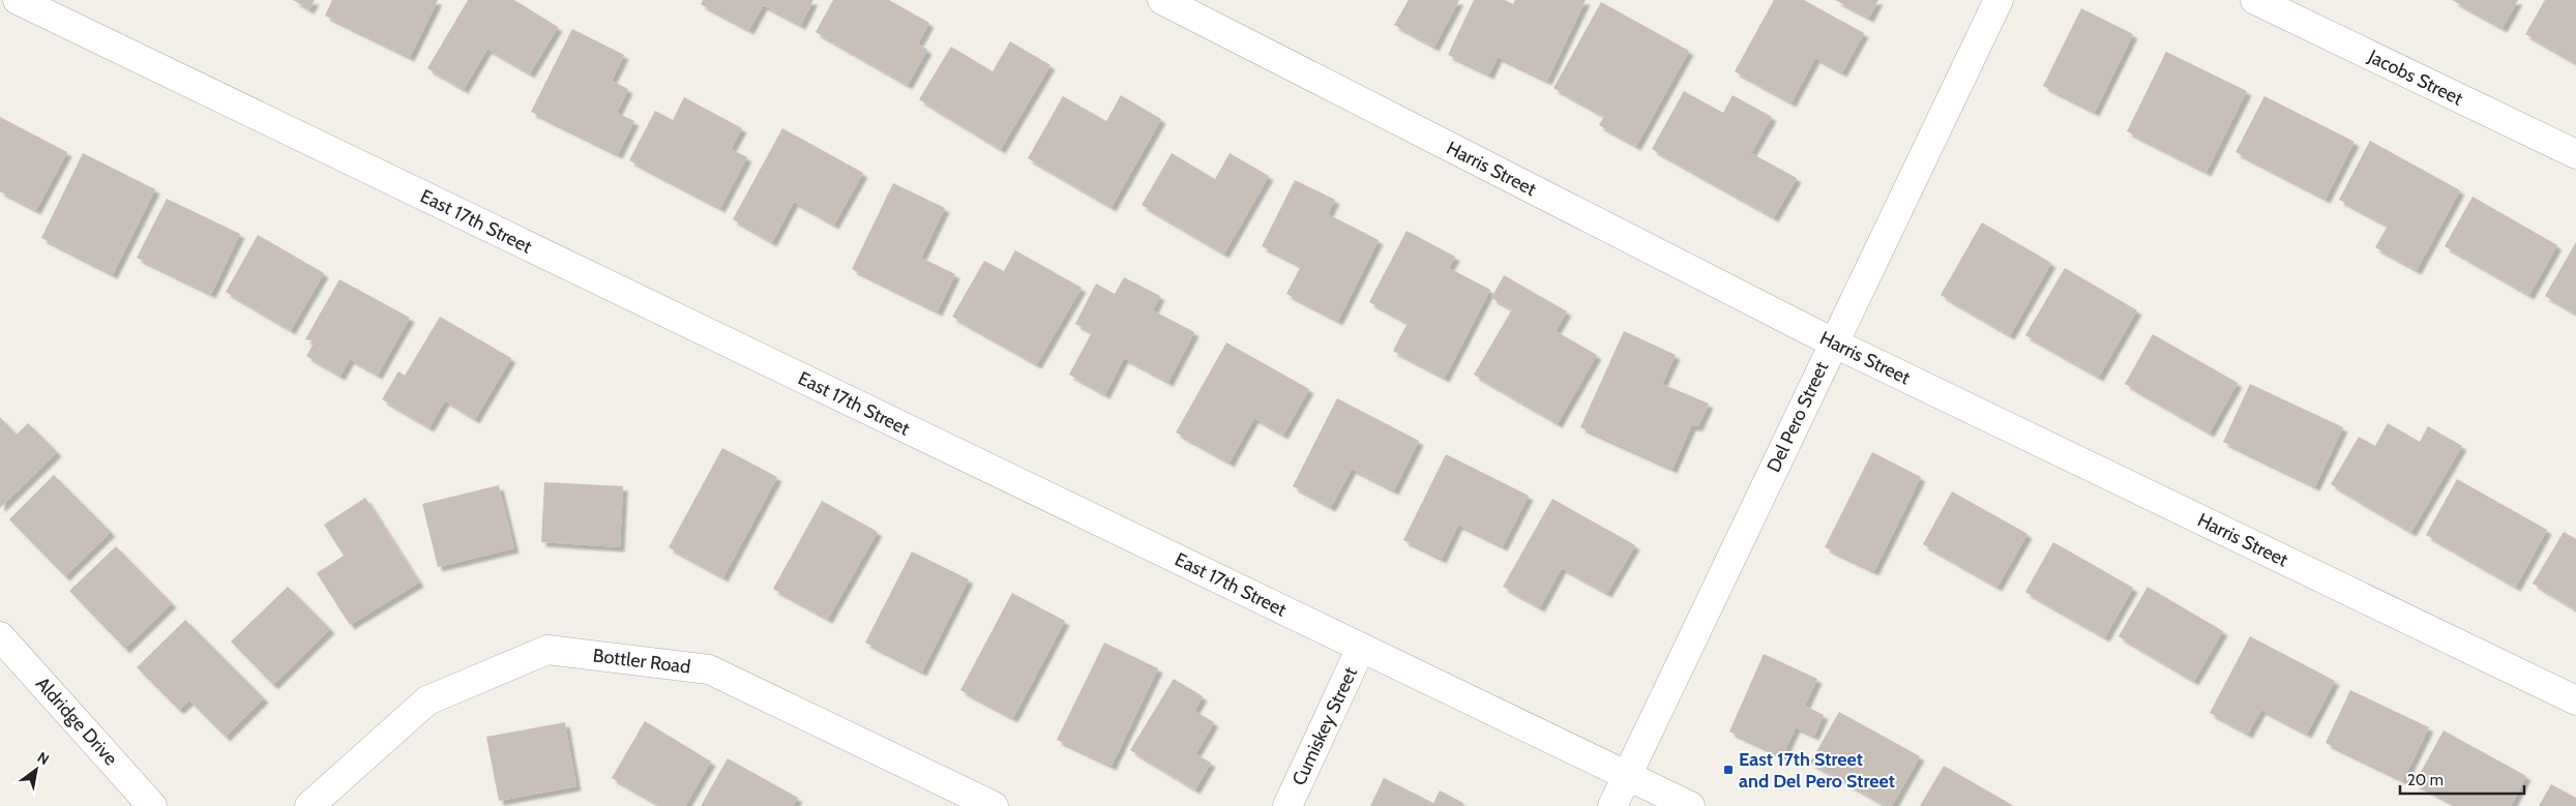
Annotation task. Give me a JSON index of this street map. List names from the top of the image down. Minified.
{"streets":{"street":["Jacobs Street","Harris Street","East 17th Street","Del Pero Street","Bottler Road","Aldridge Drive","Cumiskey Street"]},"crossings":[["Harris Street","Del Pero Street"],["East 17th Street","Del Pero Street"],["East 17th Street","Cumiskey Street"]],"places":{"transit":["East 17th Street and Del Pero Street"]},"scale_bar":"20 m","north":"top right"}
